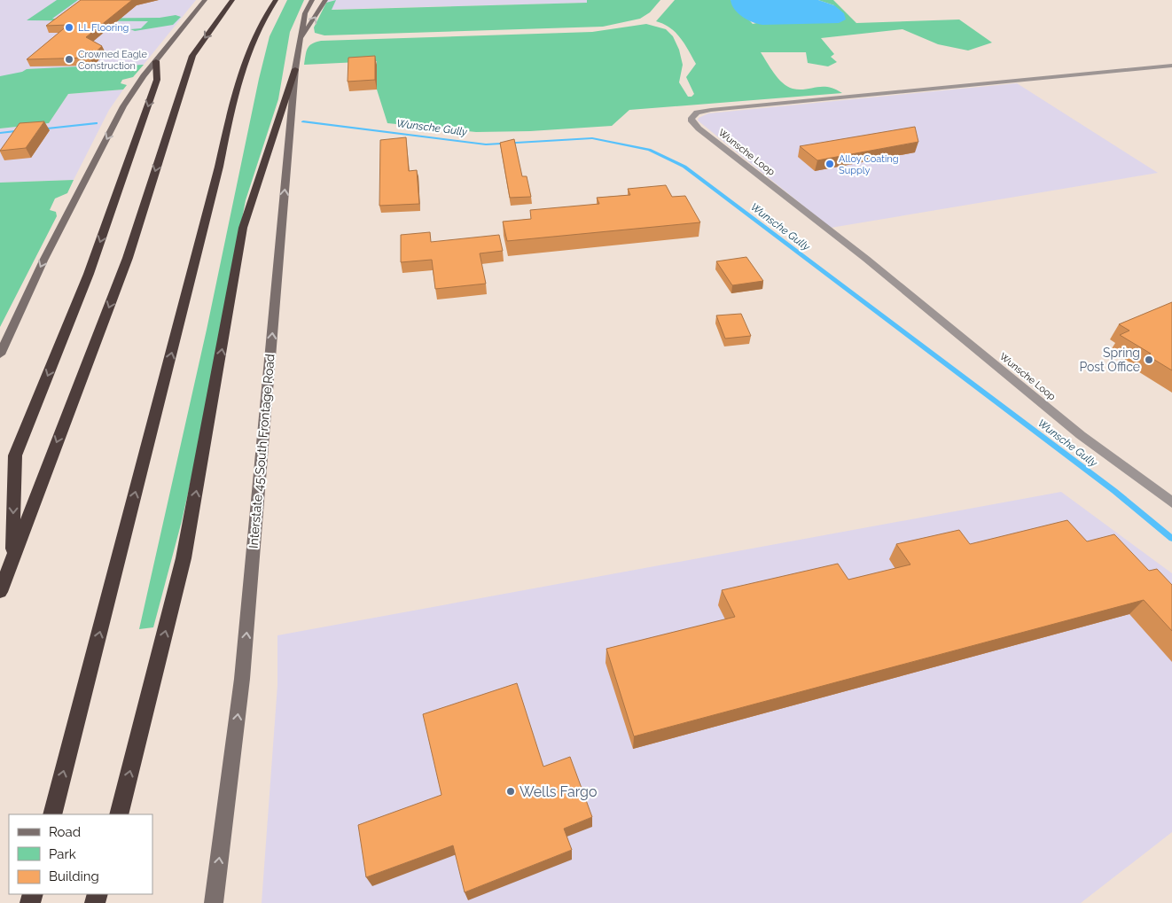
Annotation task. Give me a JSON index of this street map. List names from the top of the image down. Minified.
{"streets":{"main road":["Interstate 45 South Frontage Road"],"street":["Wunsche Loop"]},"one_way":["Interstate 45 South Frontage Road"],"water":["Wunsche Gully"],"places":["LL Flooring","Crowned Eagle Construction","Alloy Coating Supply","Spring Post Office","Wells Fargo"],"legend":["Road","Park","Building"]}
